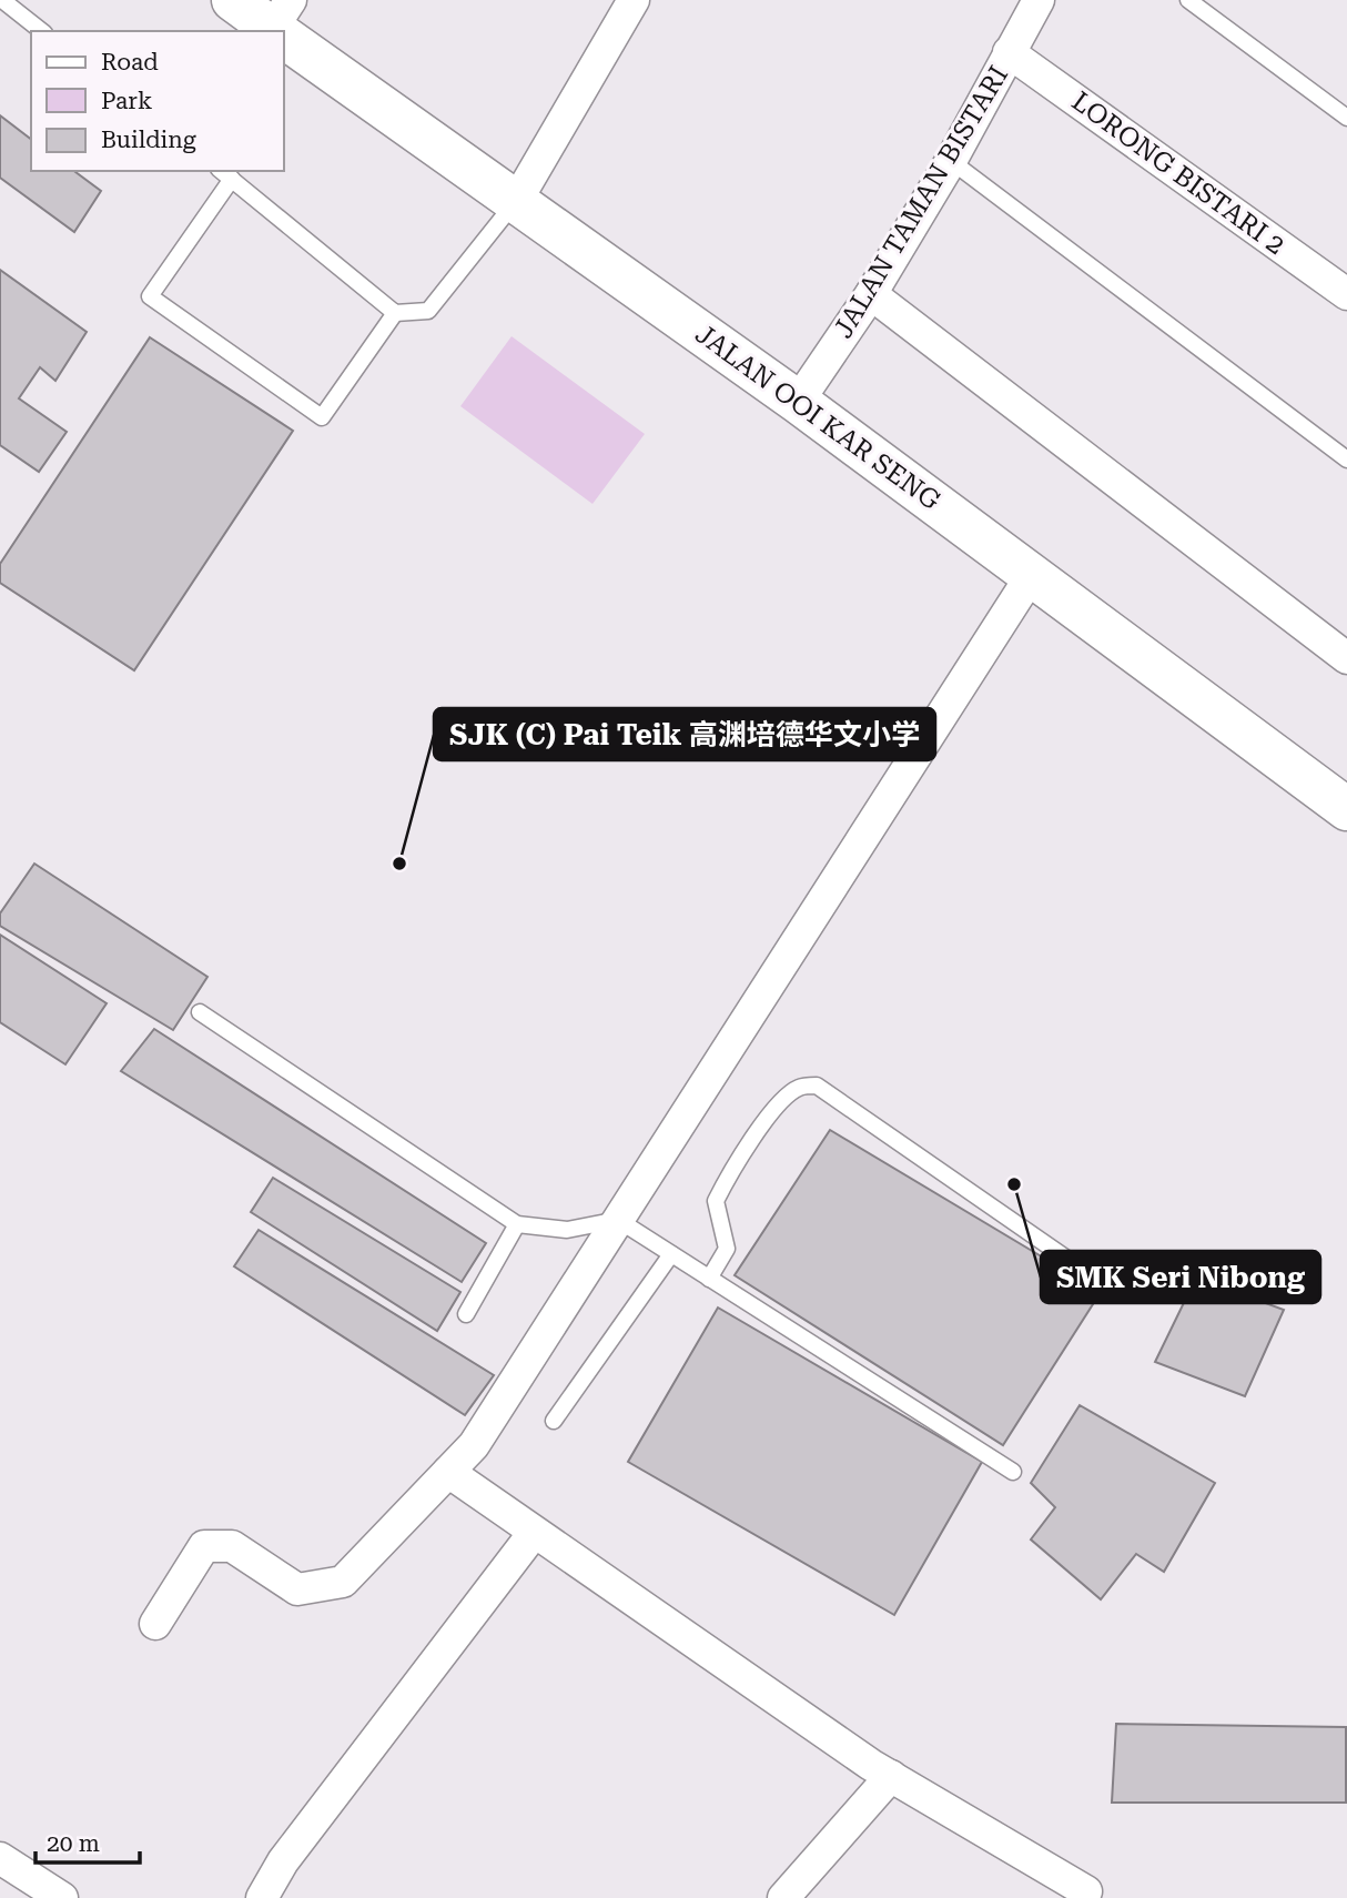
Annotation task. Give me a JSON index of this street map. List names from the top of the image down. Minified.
{"streets":{"main road":["JALAN OOI KAR SENG"],"street":["LORONG BISTARI 2","JALAN TAMAN BISTARI"]},"crossings":[["LORONG BISTARI 2","JALAN TAMAN BISTARI"],["JALAN TAMAN BISTARI","JALAN OOI KAR SENG"]],"places":["SJK (C) Pai Teik 高渊培德华文小学","SMK Seri Nibong"],"legend":["Road","Park","Building"],"scale_bar":"20 m"}
